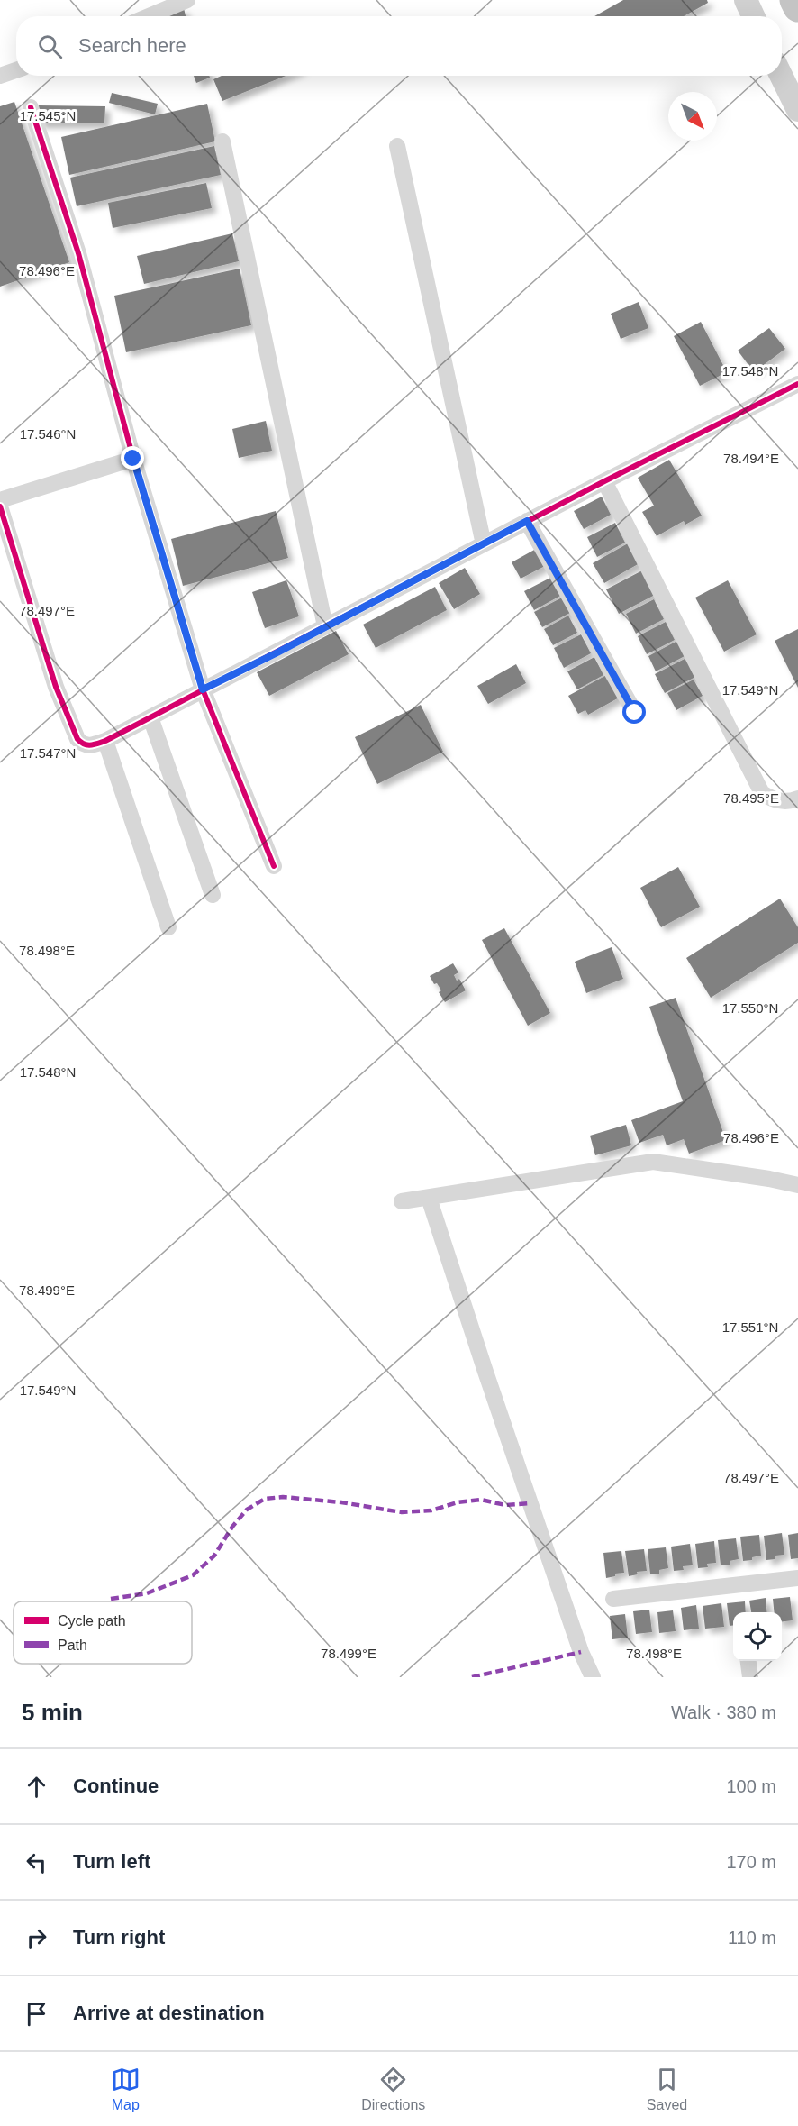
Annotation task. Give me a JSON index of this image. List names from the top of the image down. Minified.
{"legend":["Cycle path","Path"],"north":"bottom right","page":{"search":"Search here","heading":["5 min","Walk · 380 m"],"list":[["Continue","100 m"],["Turn left","170 m"],["Turn right","110 m"],"Arrive at destination"],"nav":["Map","Directions","Saved"]},"coordinates":["17.545°N","78.496°E","17.548°N","17.546°N","78.494°E","78.497°E","17.549°N","17.547°N","78.495°E","78.498°E","17.550°N","78.499°E","17.551°N"]}
